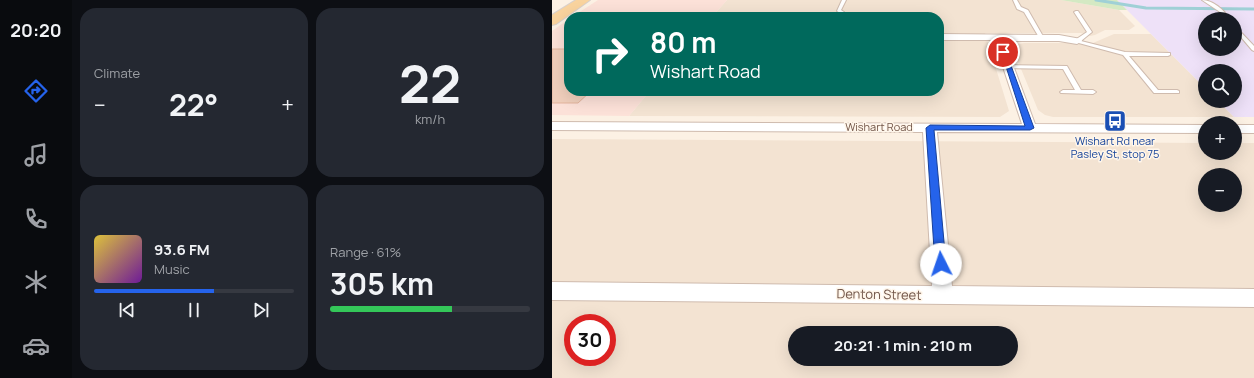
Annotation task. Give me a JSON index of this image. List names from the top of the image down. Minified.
{"streets":{"street":["Wishart Road","Denton Street"]},"places":{"bus stop":["Wishart Rd near Pasley St, stop 75"]},"page":{"tabs":"20:20","tile":["Climate",["22","km/h"],["Range · 61%","305 km"]],"map_buttons":["+","−"],"turn":["80 m","Wishart Road"],"heat":["−","22°","+"],"song":["93.6 FM","Music"],"limit":"30","trip":"20:21 · 1 min · 210 m"}}
